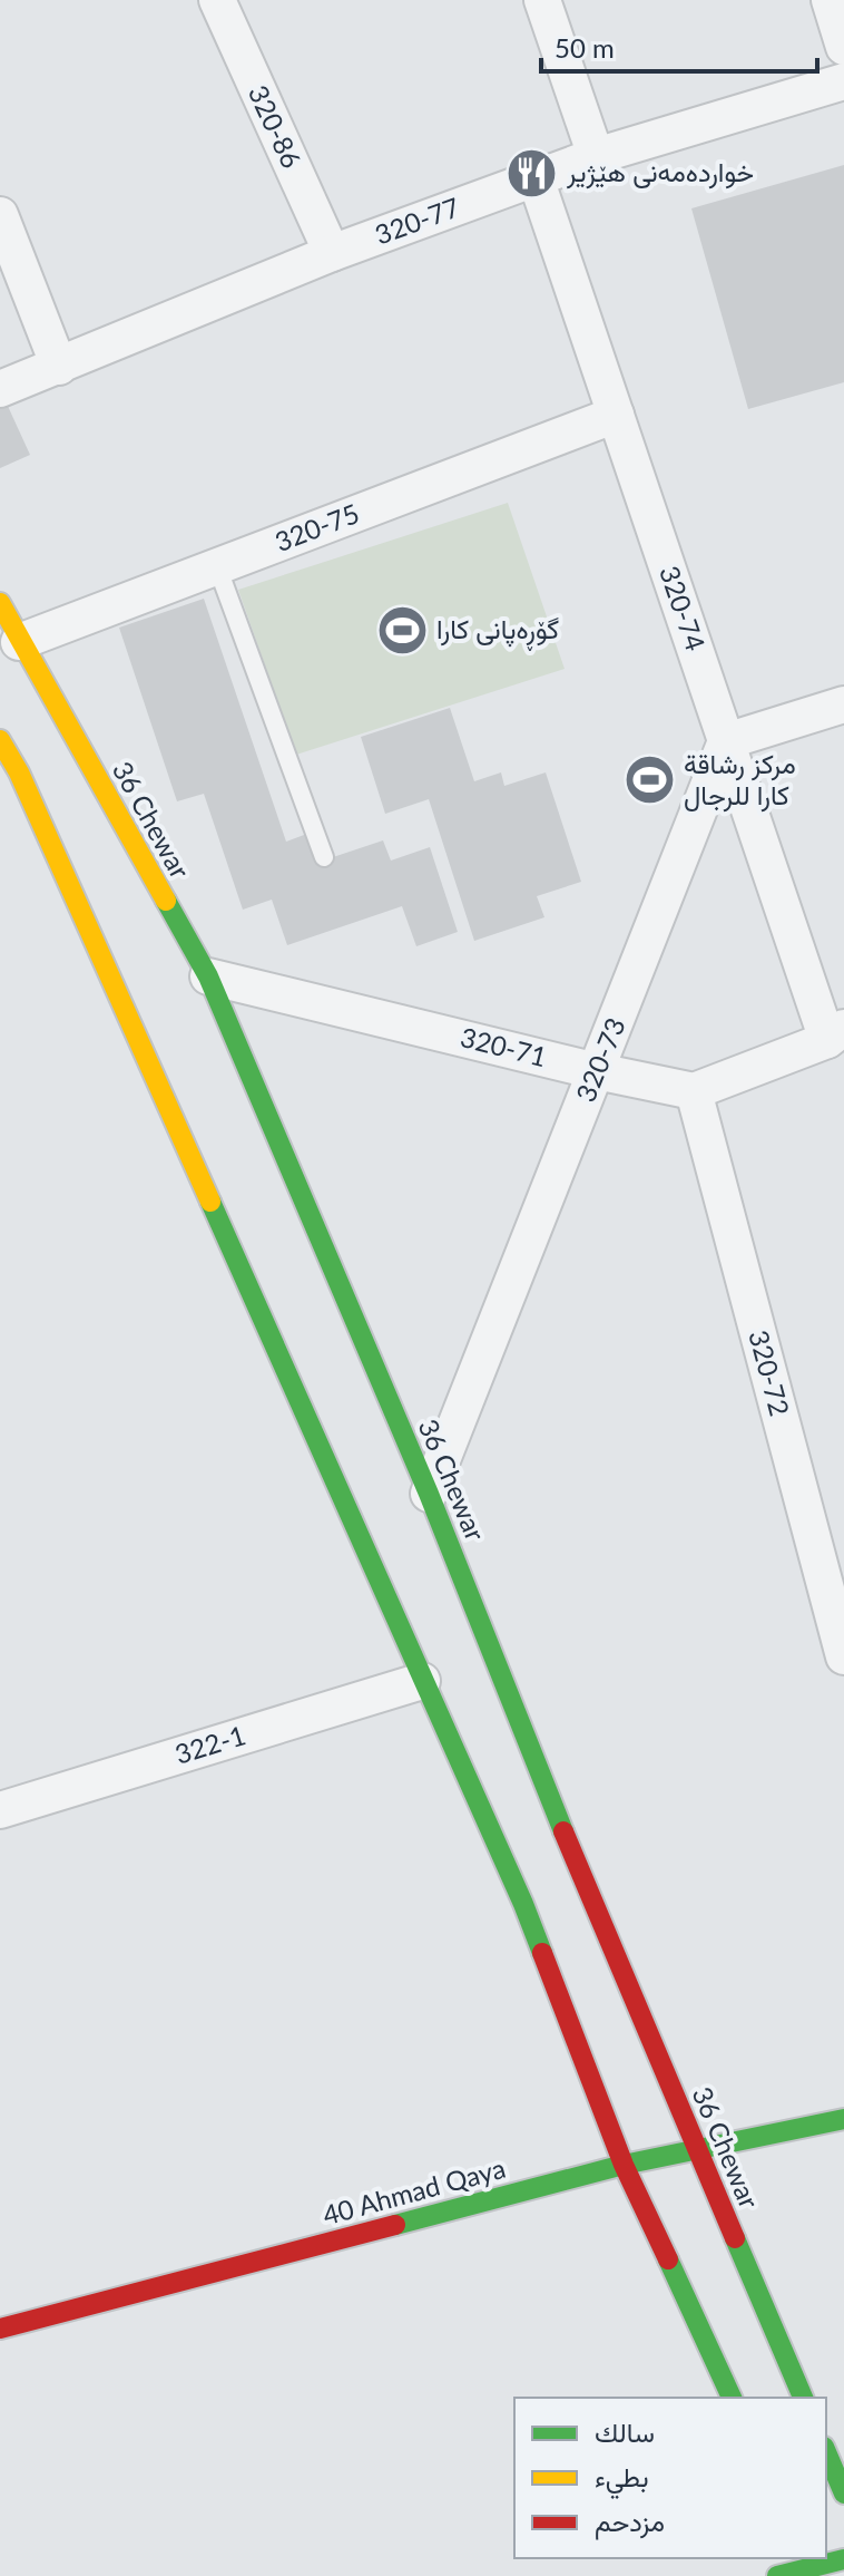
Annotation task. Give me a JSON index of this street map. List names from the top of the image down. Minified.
{"streets":{"street":["320-86","320-77","320-75","320-74","36 Chewar","320-71","320-73","320-72","322-1","40 Ahmad Qaya"]},"crossings":[["320-86","320-77"],["320-77","320-74"],["320-75","320-74"],["320-75","36 Chewar"],["320-74","320-73"],["36 Chewar","320-71"],["36 Chewar","320-73"],["36 Chewar","40 Ahmad Qaya"],["320-71","320-73"],["320-71","320-72"]],"places":{"restaurant":["خواردەمەنی هێژیر"],"sports":["گۆڕەپانی کارا","مركز رشاقة كارا للرجال"]},"legend":["سالك","بطيء","مزدحم"],"scale_bar":"50 m"}
